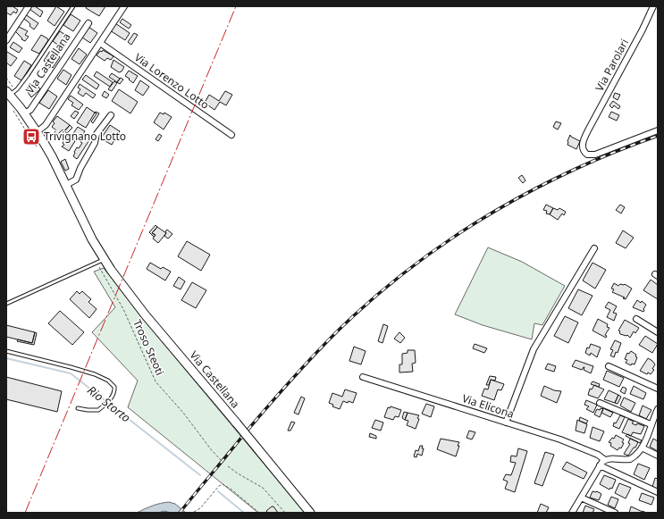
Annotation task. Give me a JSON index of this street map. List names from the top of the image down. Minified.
{"streets":{"main road":["Via Castellana"],"street":["Via Parolari","Via Lorenzo Lotto","Via Elicona"],"path":["Troso Steoti"]},"water":["Rio Storto"],"places":{"bus stop":["Trivignano Lotto"]}}
